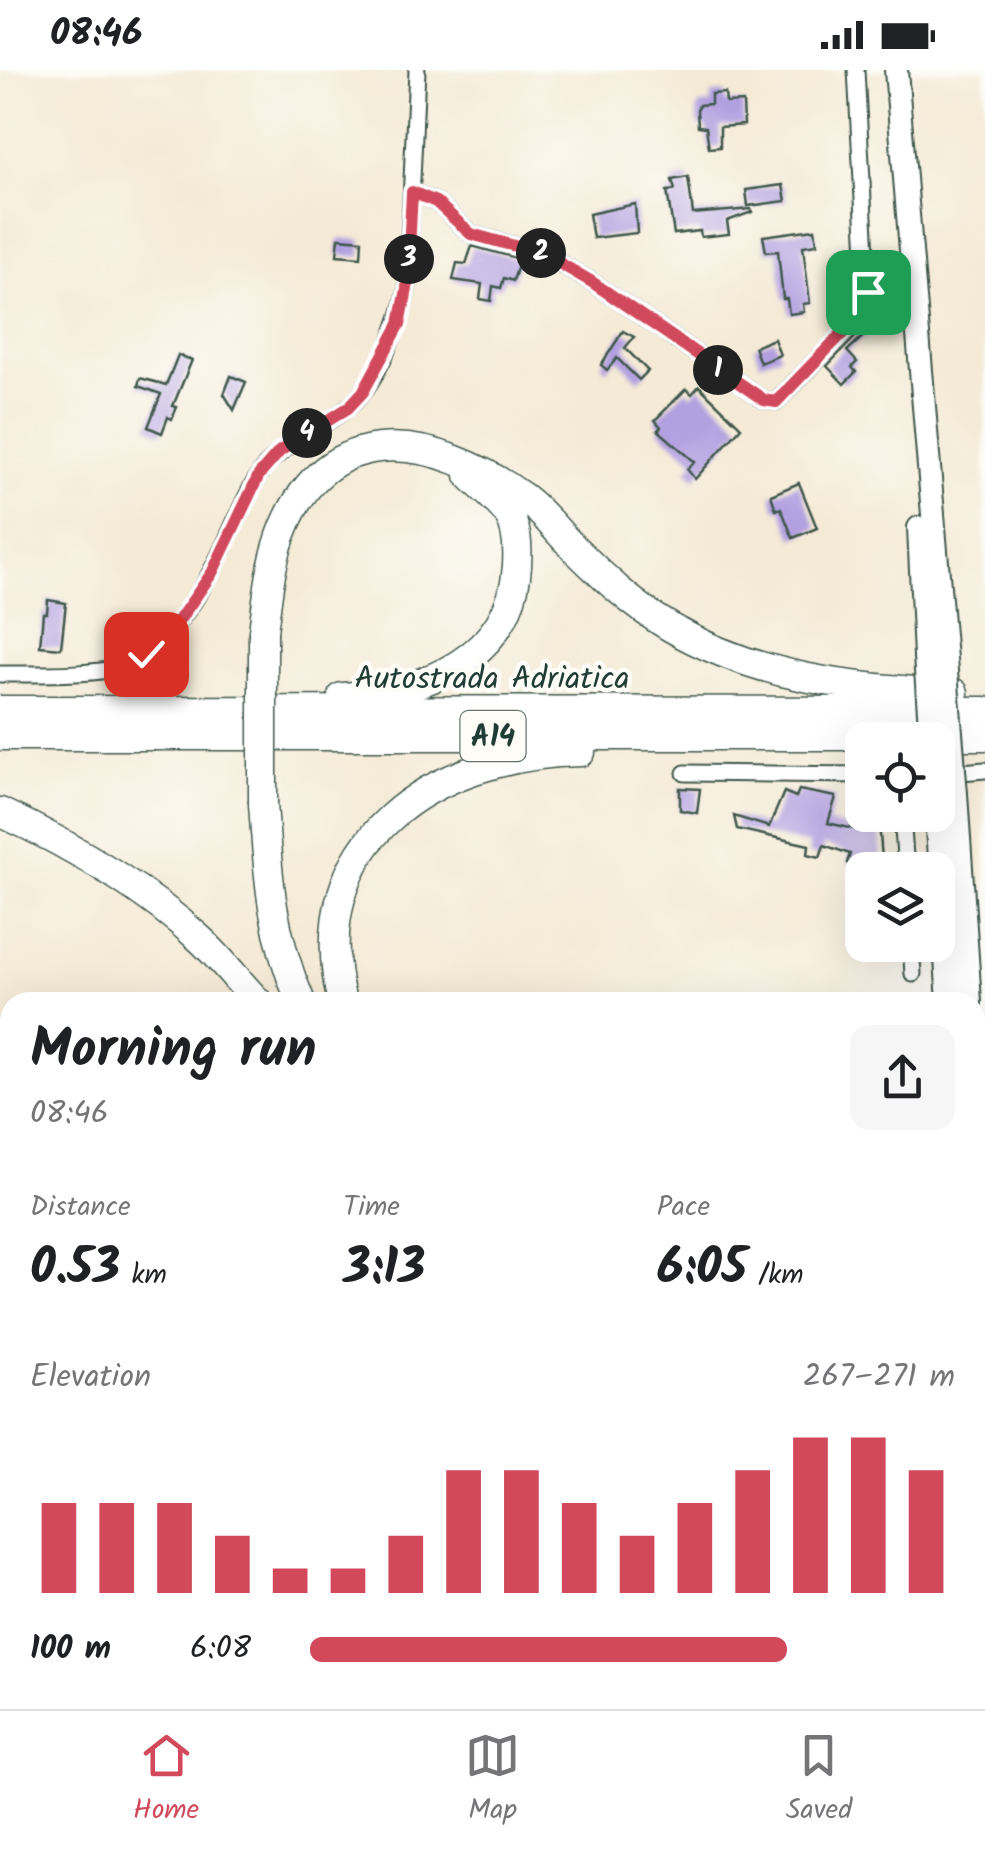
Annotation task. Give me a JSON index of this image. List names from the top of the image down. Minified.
{"streets":{"highway":["Autostrada Adriatica","A14"]},"page":{"status":"08:46","pins":["2","3","1","4"],"heading":["Morning run","08:46"],"stats":[["Distance","0.53 km"],["Time","3:13"],["Pace","6:05 /km"]],"chart":["Elevation","267–271 m"],"list":[{"name":"100 m","note":"6:08"}],"tabs":["Home","Map","Saved"]}}
